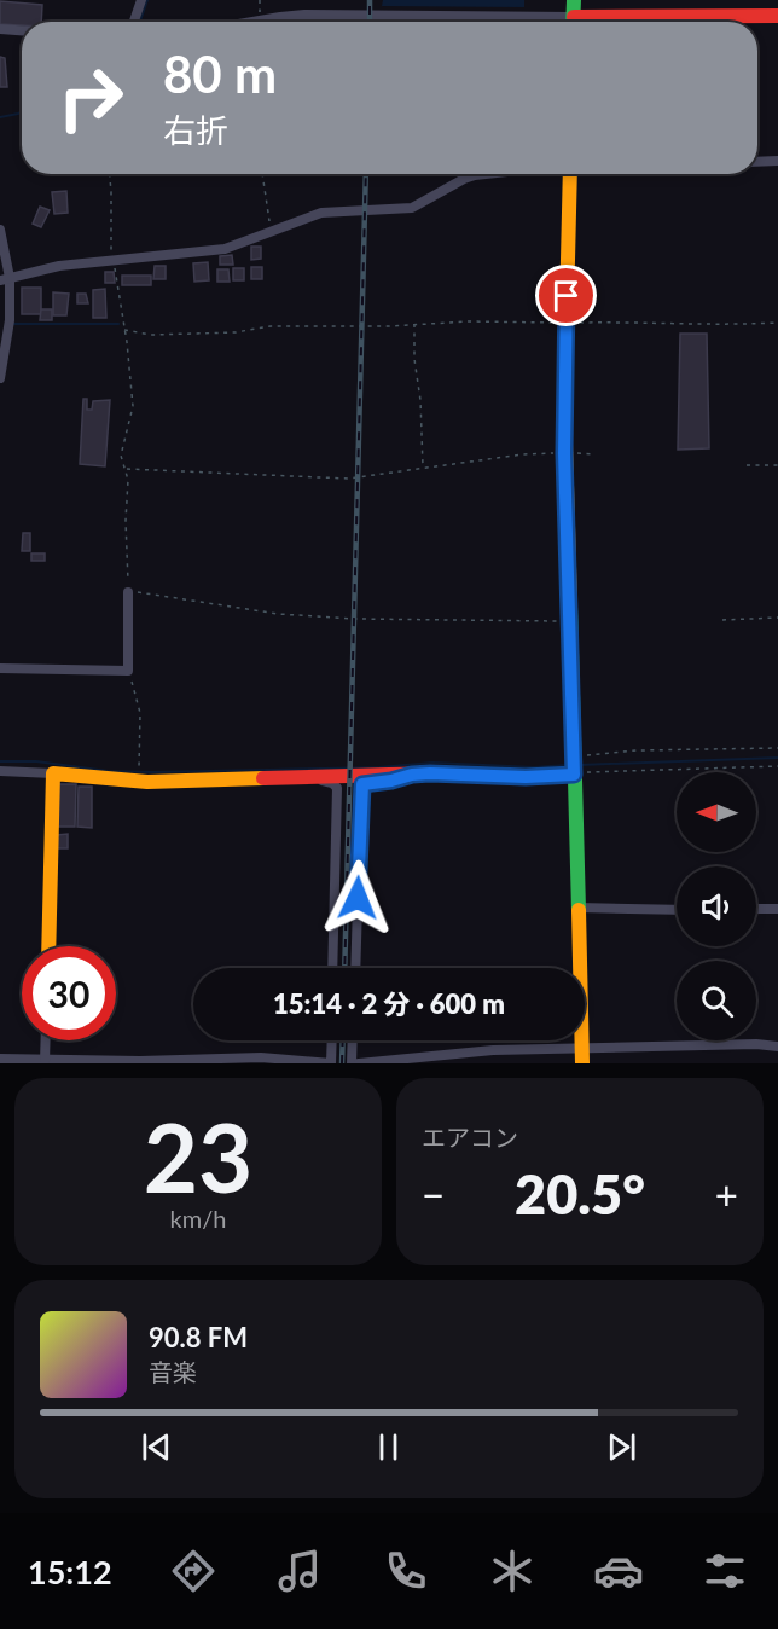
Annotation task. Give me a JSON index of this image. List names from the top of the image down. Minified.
{"north":"left","page":{"turn":["80 m","右折"],"limit":"30","trip":"15:14 · 2 分 · 600 m","tile":[["23","km/h"],"エアコン"],"heat":["−","20.5°","+"],"song":["90.8 FM","音楽"],"tabs":"15:12"}}
